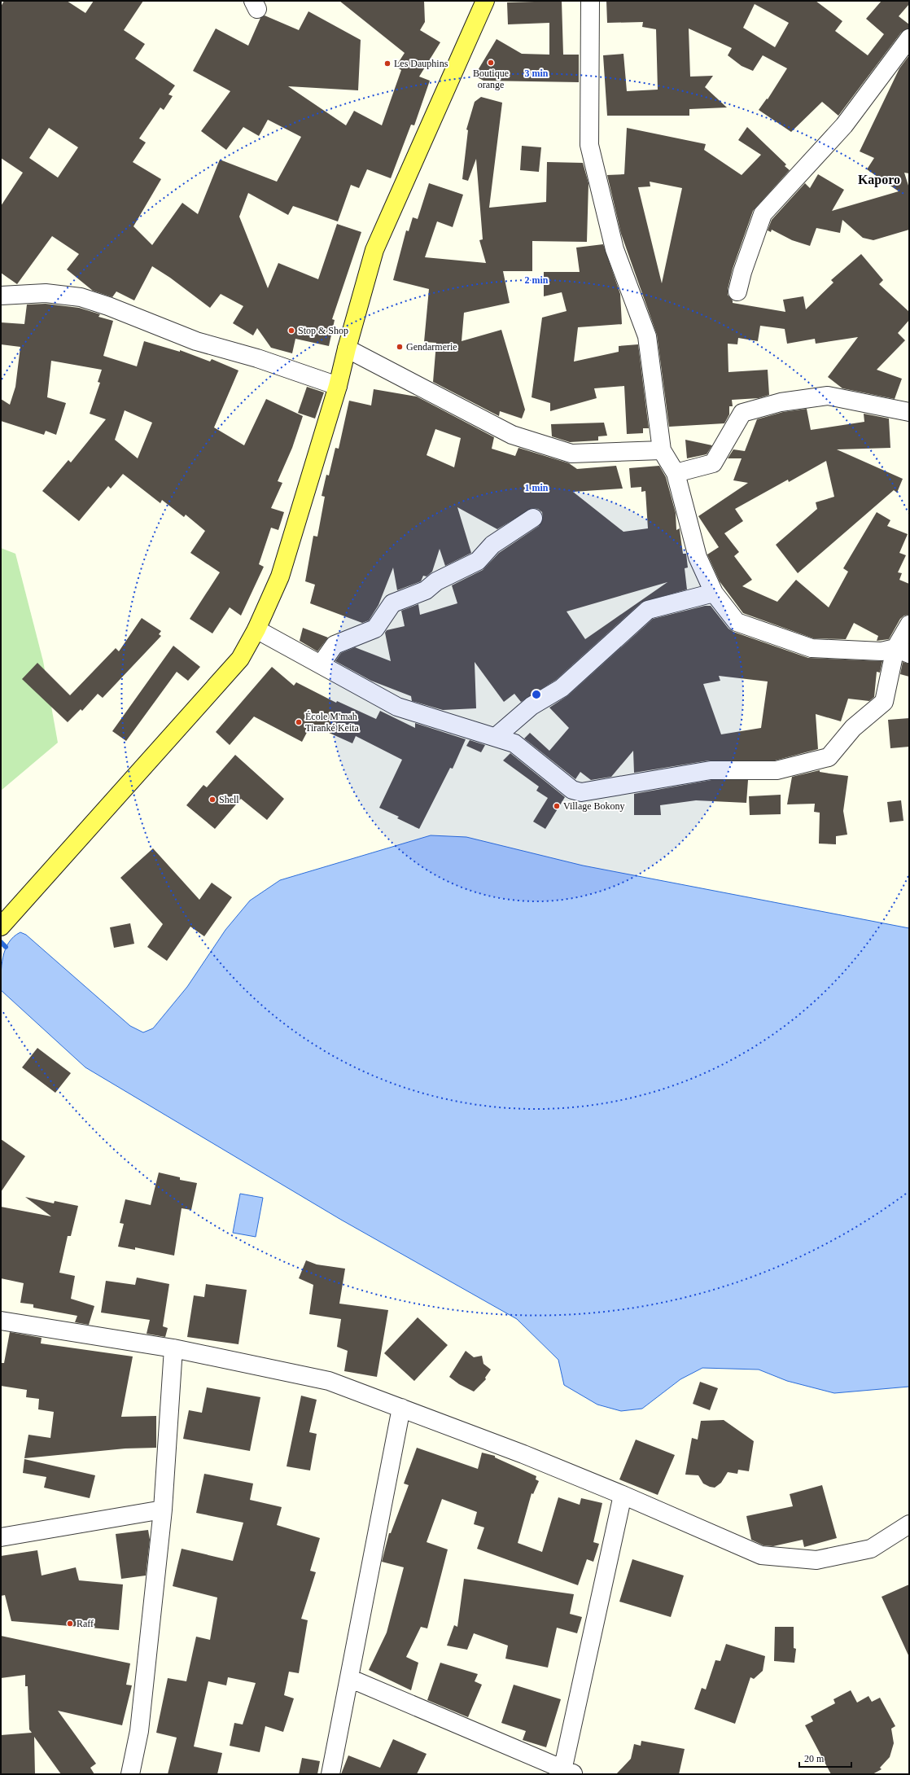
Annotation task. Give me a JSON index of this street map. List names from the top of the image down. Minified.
{"districts":["Kaporo"],"places":["Boutique orange","Les Dauphins","Stop & Shop","Gendarmerie","École M'mah Tiranké Keita","Shell","Village Bokony","Raff"],"scale_bar":"20 m","rings":["3 min","2 min","1 min"]}
